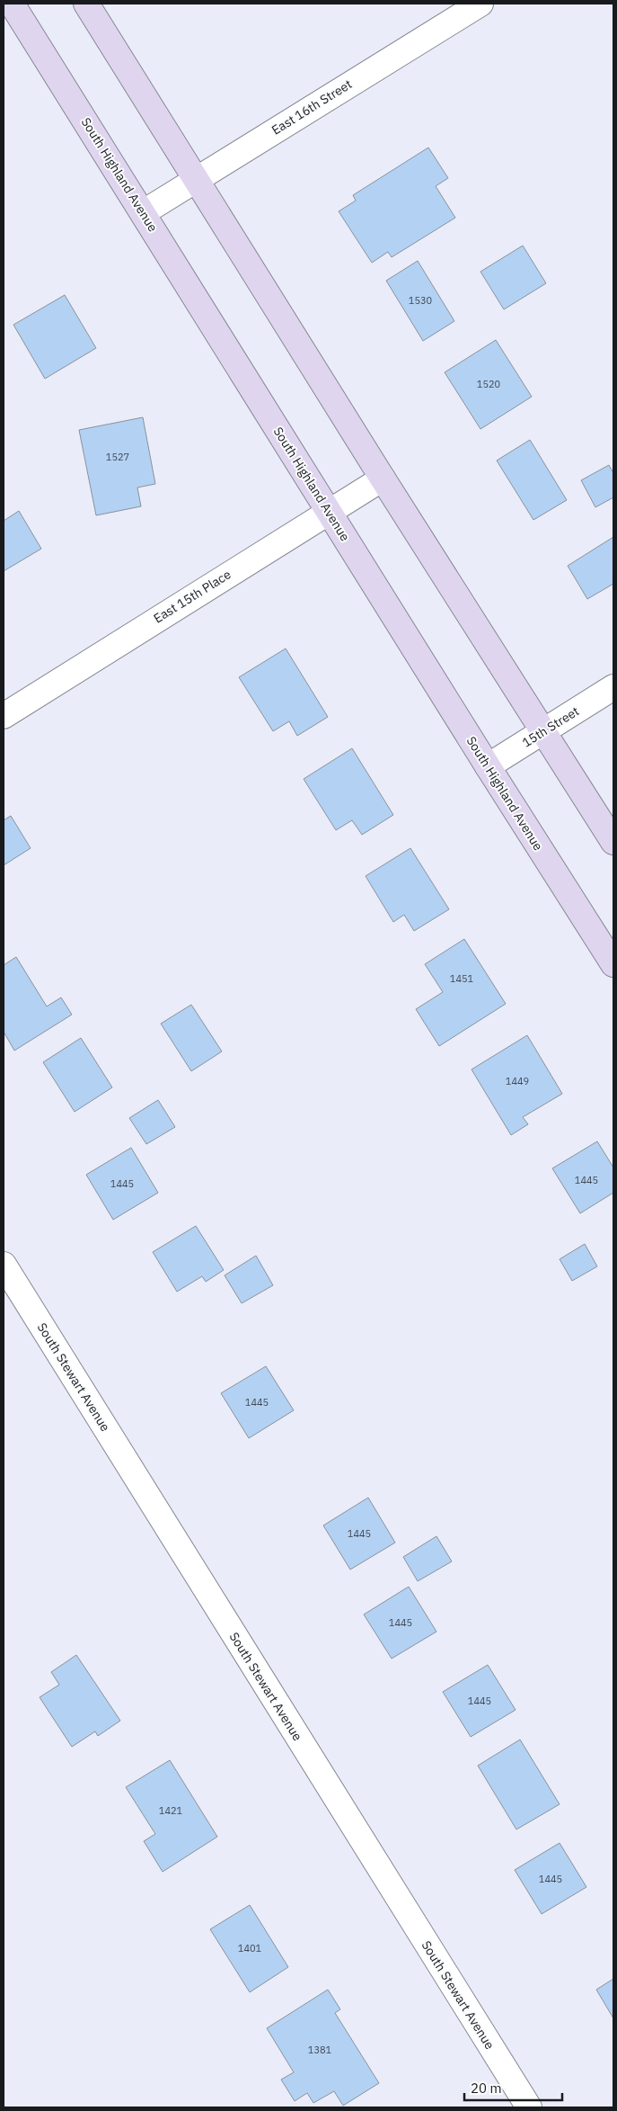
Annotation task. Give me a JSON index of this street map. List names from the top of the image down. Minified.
{"streets":{"main road":["South Highland Avenue"],"street":["East 16th Street","East 15th Place","15th Street","South Stewart Avenue"]},"crossings":[["East 16th Street","South Highland Avenue"],["South Highland Avenue","East 15th Place"],["South Highland Avenue","15th Street"]],"house_numbers":["1530","1520","1527","1451","1449","1445","1445","1445","1445","1445","1445","1421","1445","1401","1381"],"scale_bar":"20 m"}
